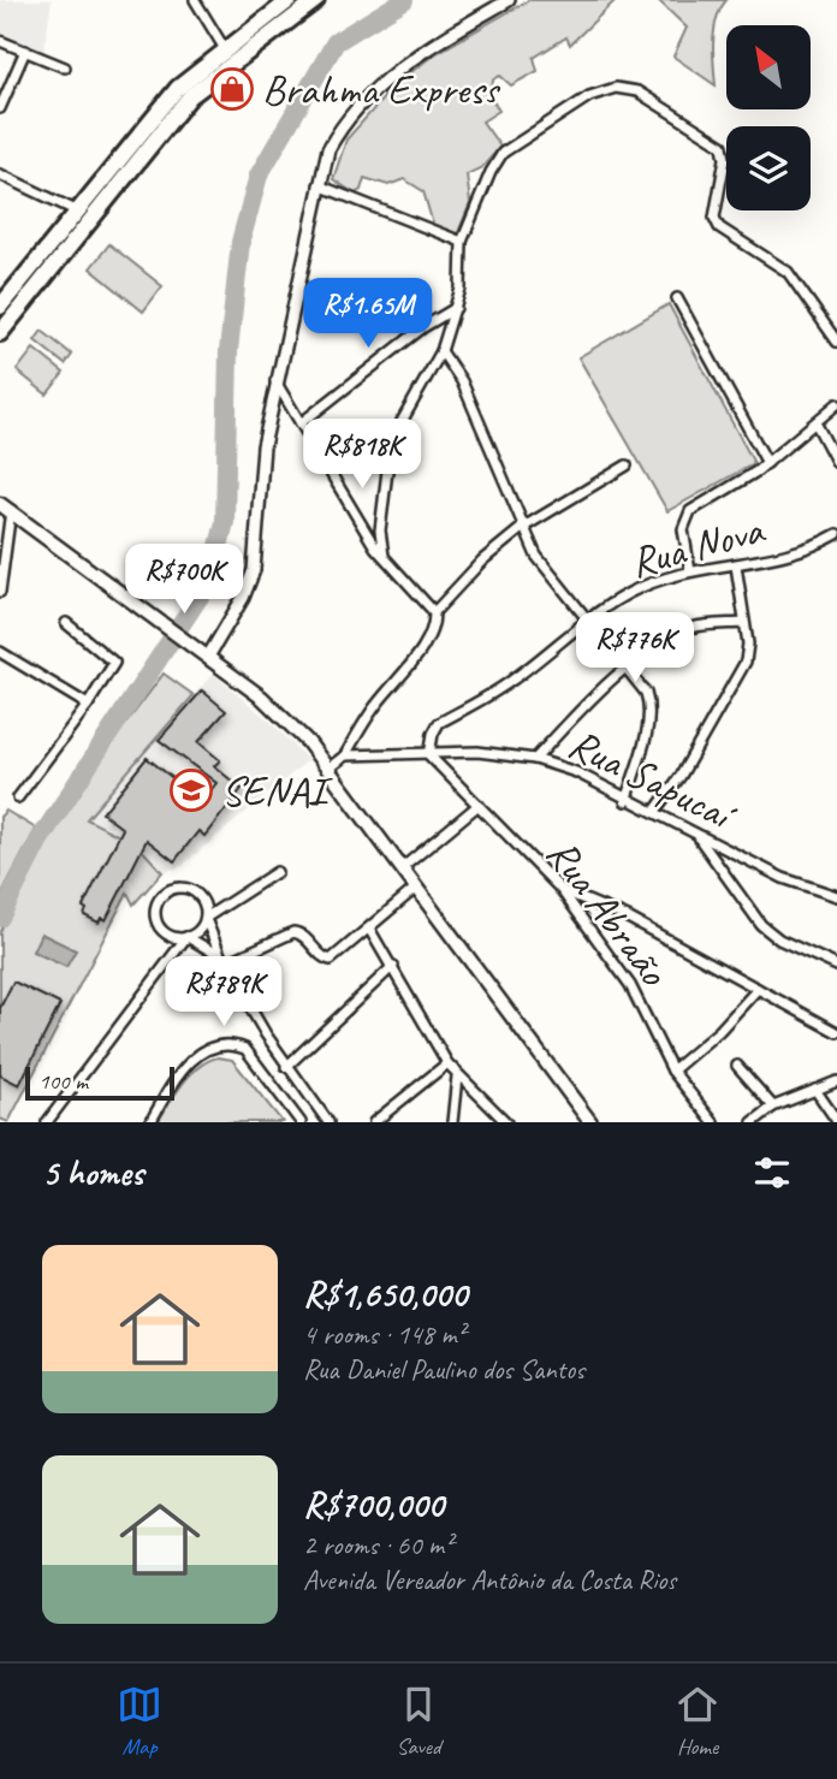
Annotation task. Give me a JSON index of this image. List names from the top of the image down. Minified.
{"streets":{"street":["Rua Nova","Rua Sapucaí","Rua Abraão"]},"crossings":[["Rua Nova","Rua Sapucaí"],["Rua Nova","Rua Abraão"],["Rua Sapucaí","Rua Abraão"]],"places":{"shop":["Brahma Express"],"school or university":["SENAI"]},"scale_bar":"100 m","north":"top left","page":{"price":["R$1.65M","R$818K","R$700K","R$776K","R$789K"],"scale":"100 m","heading":"5 homes","list":[{"name":"R$1,650,000","note":"4 rooms · 148 m² · Rua Daniel Paulino dos Santos"},{"name":"R$700,000","note":"2 rooms · 60 m² · Avenida Vereador Antônio da Costa Rios"}],"tabs":["Map","Saved","Home"]}}
